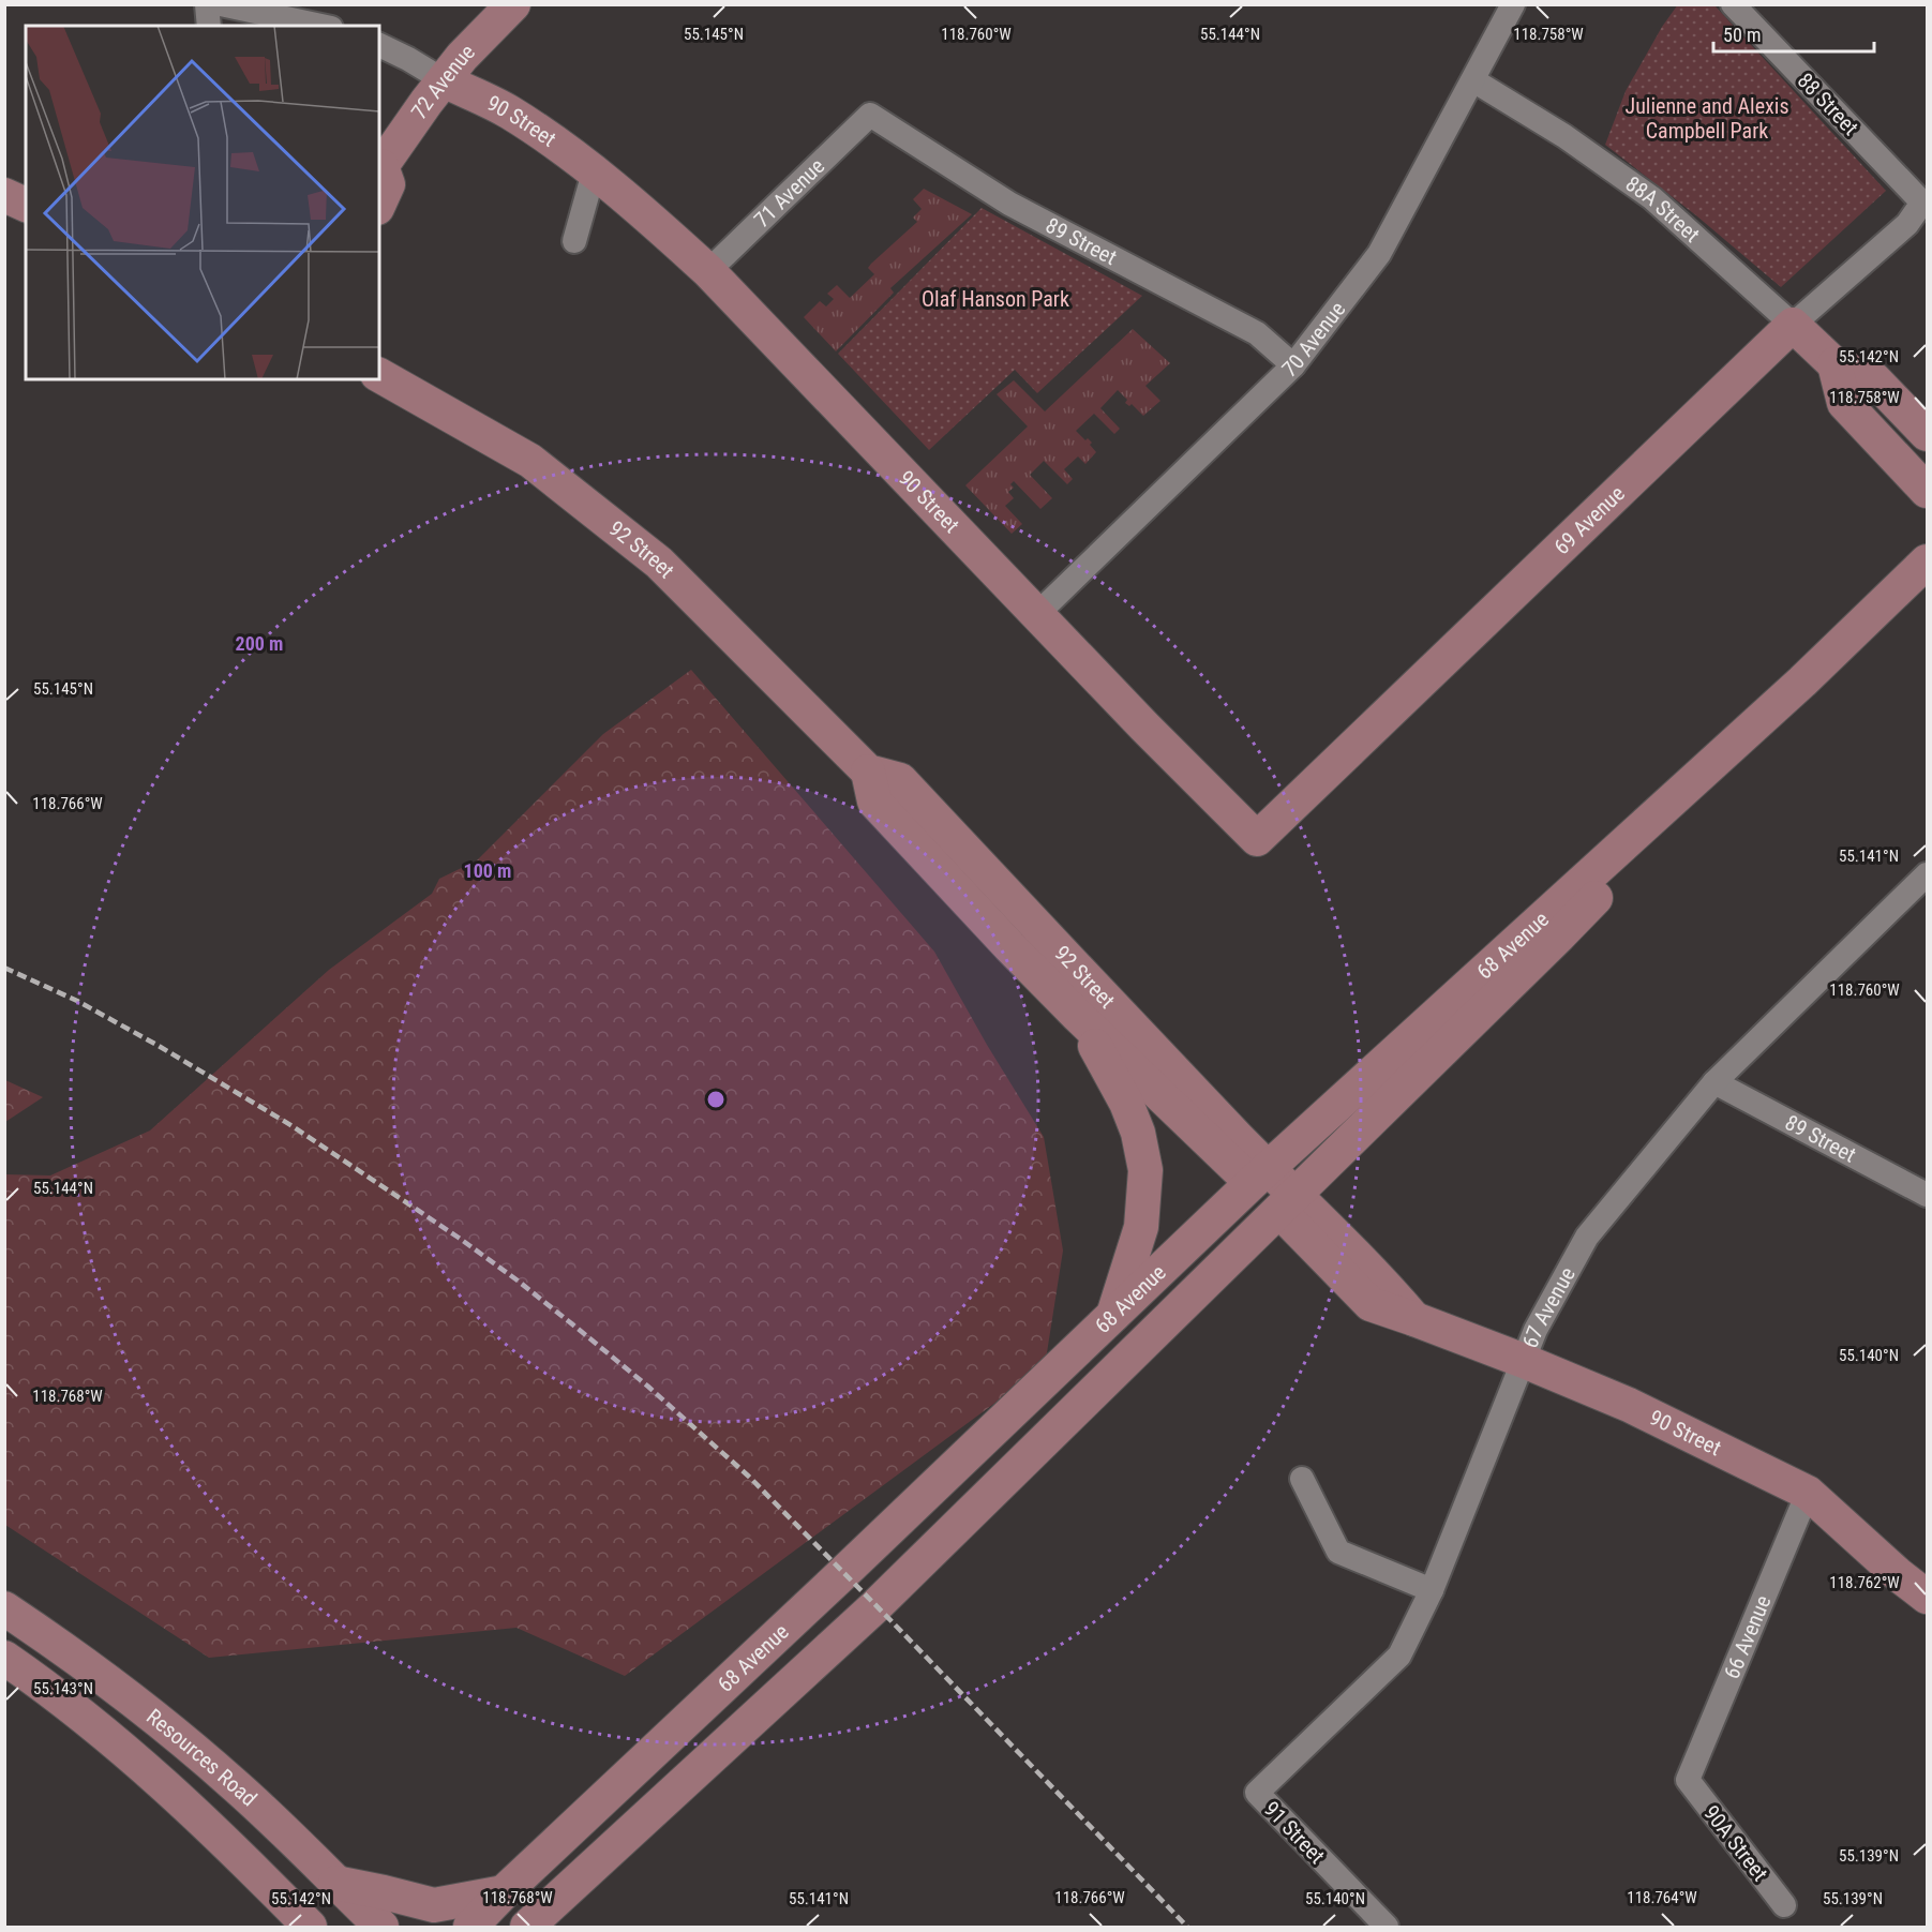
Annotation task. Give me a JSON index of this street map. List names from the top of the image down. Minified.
{"streets":{"main road":["72 Avenue","90 Street","88A Street","69 Avenue","92 Street","68 Avenue","Resources Road"],"street":["88 Street","71 Avenue","89 Street","70 Avenue","67 Avenue","66 Avenue","91 Street","90A Street"]},"crossings":[["72 Avenue","90 Street"],["88 Street","69 Avenue"],["90 Street","71 Avenue"],["90 Street","70 Avenue"],["90 Street","69 Avenue"],["90 Street","92 Street"],["90 Street","68 Avenue"],["90 Street","67 Avenue"],["90 Street","66 Avenue"],["71 Avenue","89 Street"],["88A Street","70 Avenue"],["88A Street","69 Avenue"],["89 Street","70 Avenue"],["89 Street","67 Avenue"],["92 Street","68 Avenue"],["67 Avenue","91 Street"],["66 Avenue","90A Street"]],"parks":["Julienne and Alexis Campbell Park","Olaf Hanson Park"],"scale_bar":"50 m","coordinates":["55.145°N","55.144°N","118.760°W","118.758°W","55.142°N","118.766°W","55.141°N","55.140°N","118.768°W","118.762°W","55.143°N","55.139°N","118.764°W"],"rings":["200 m","100 m"]}
